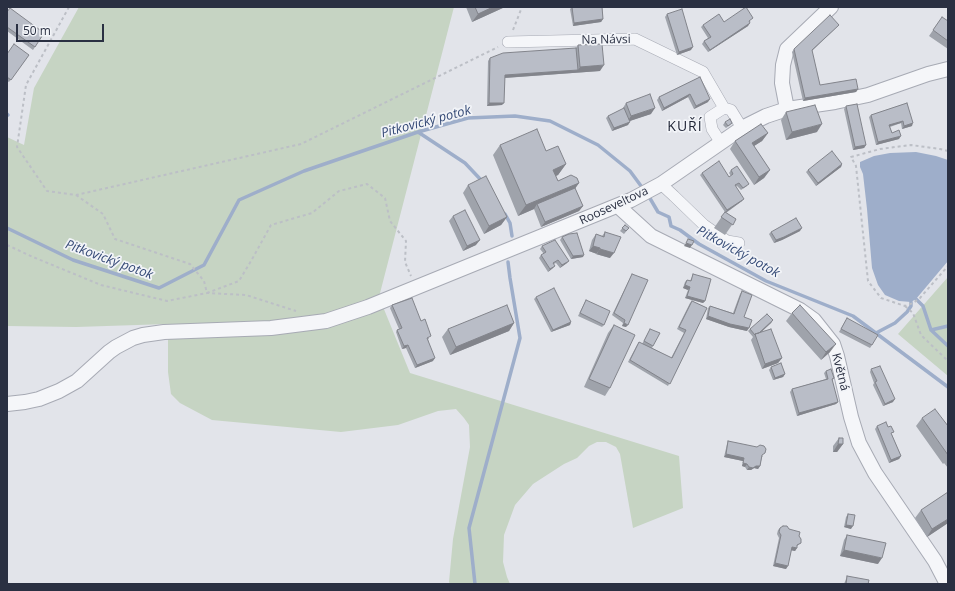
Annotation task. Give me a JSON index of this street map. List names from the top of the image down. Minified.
{"streets":{"street":["Na Návsi","Rooseveltova","Květná"]},"crossings":[["Na Návsi","Rooseveltova"],["Rooseveltova","Květná"]],"districts":["KUŘÍ"],"water":["Pitkovický potok"],"scale_bar":"50 m"}
